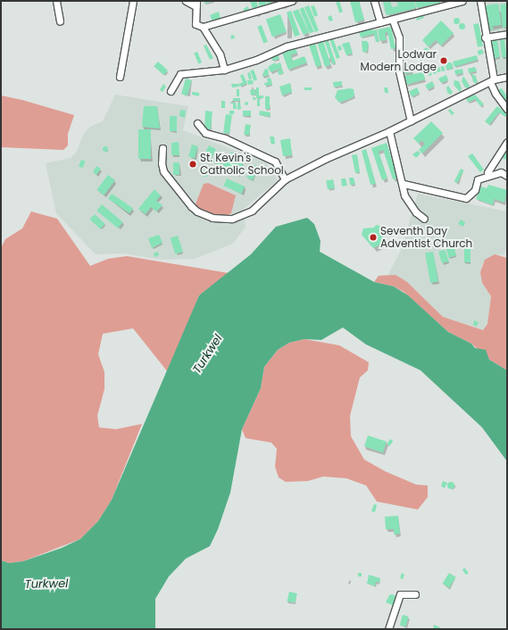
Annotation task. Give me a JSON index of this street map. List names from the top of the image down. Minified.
{"water":["Turkwel"],"places":["Lodwar Modern Lodge","St. Kevin's Catholic School","Seventh Day Adventist Church"]}
